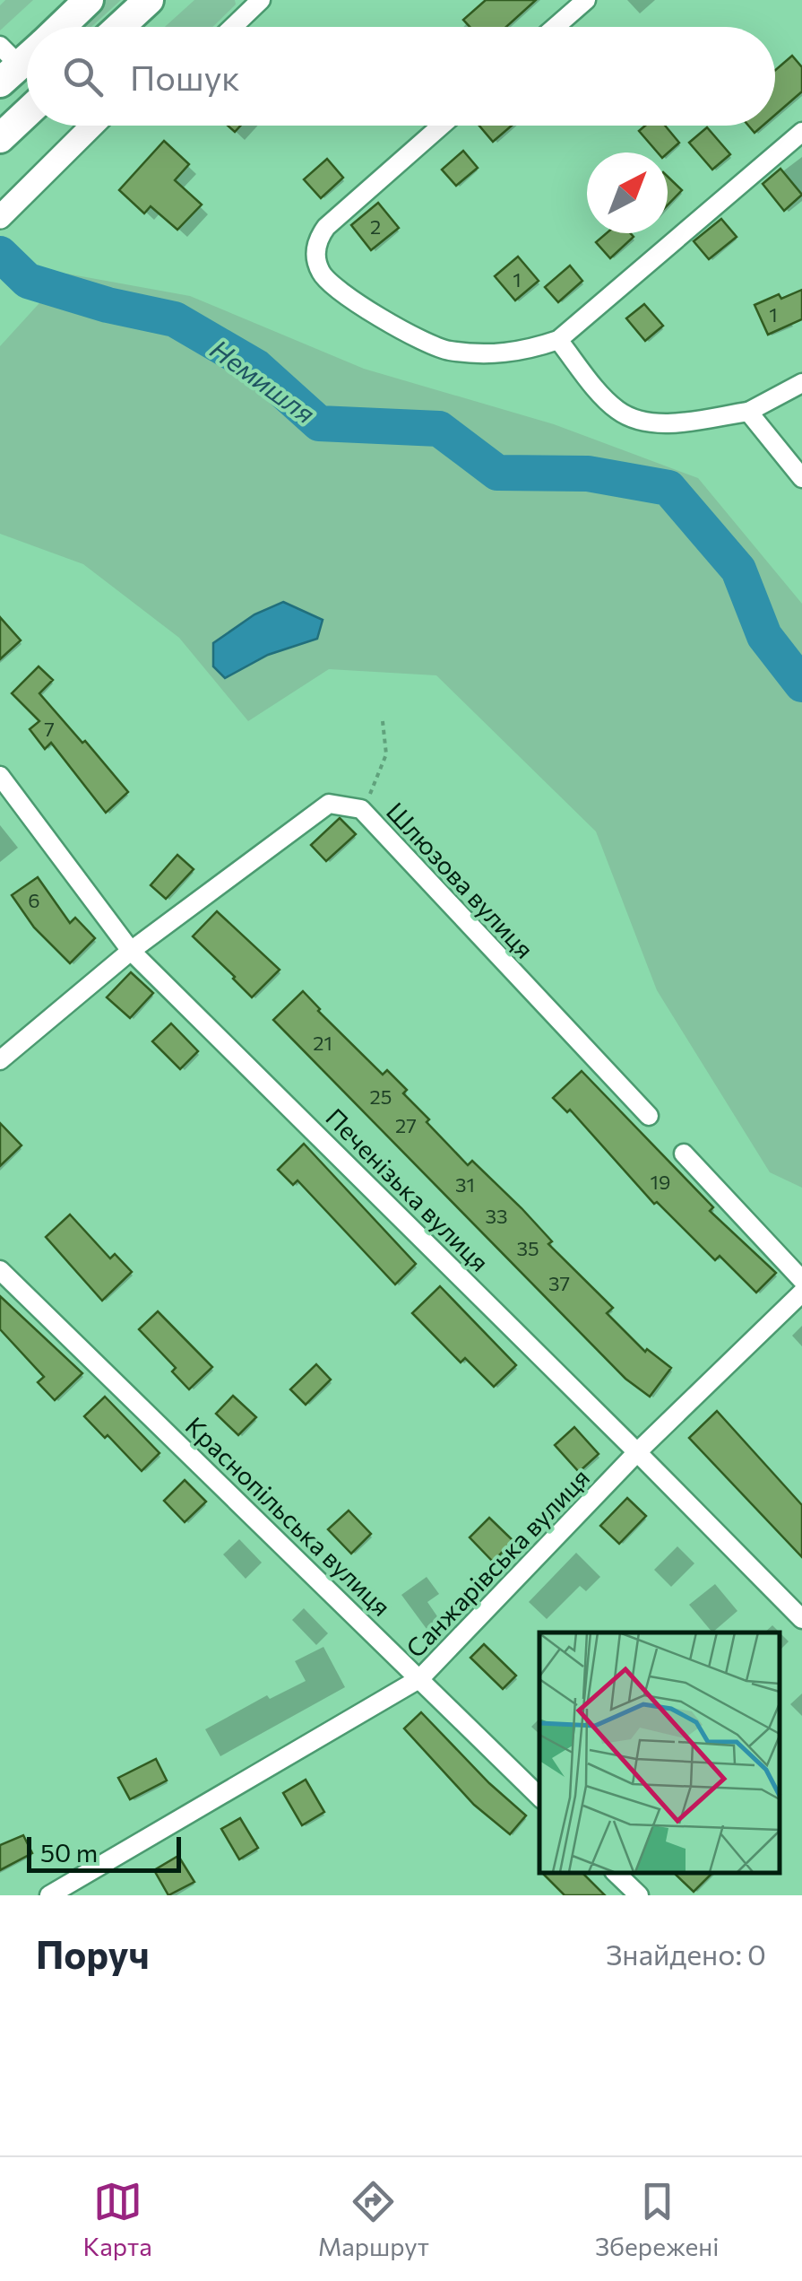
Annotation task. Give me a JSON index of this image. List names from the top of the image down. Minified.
{"streets":{"street":["Шлюзова вулиця","Печенізька вулиця","Краснопільська вулиця","Санжарівська вулиця"]},"crossings":[["Шлюзова вулиця","Печенізька вулиця"],["Печенізька вулиця","Санжарівська вулиця"],["Краснопільська вулиця","Санжарівська вулиця"]],"water":["Немишля"],"house_numbers":["2","1","1","7","6","21","25","27","19","31","33","35","37"],"scale_bar":"50 m","north":"top right","page":{"search":"Пошук","scale":"50 m","heading":["Поруч","Знайдено: 0"],"nav":["Карта","Маршрут","Збережені"]}}
